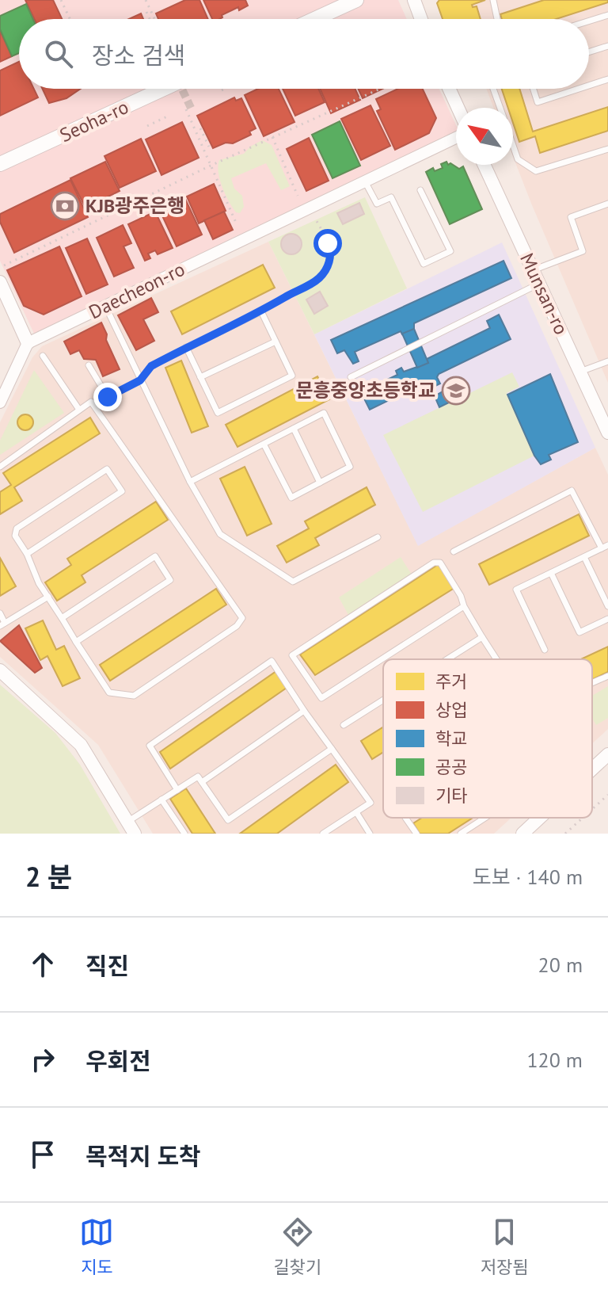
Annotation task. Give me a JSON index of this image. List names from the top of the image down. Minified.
{"streets":{"main road":["Seoha-ro"],"street":["Daecheon-ro","Munsan-ro"]},"places":{"bank":["KJB광주은행"],"school or university":["문흥중앙초등학교"]},"legend":["주거","상업","학교","공공","기타"],"north":"top left","page":{"search":"장소 검색","heading":["2 분","도보 · 140 m"],"list":[["직진","20 m"],["우회전","120 m"],"목적지 도착"],"nav":["지도","길찾기","저장됨"]}}
